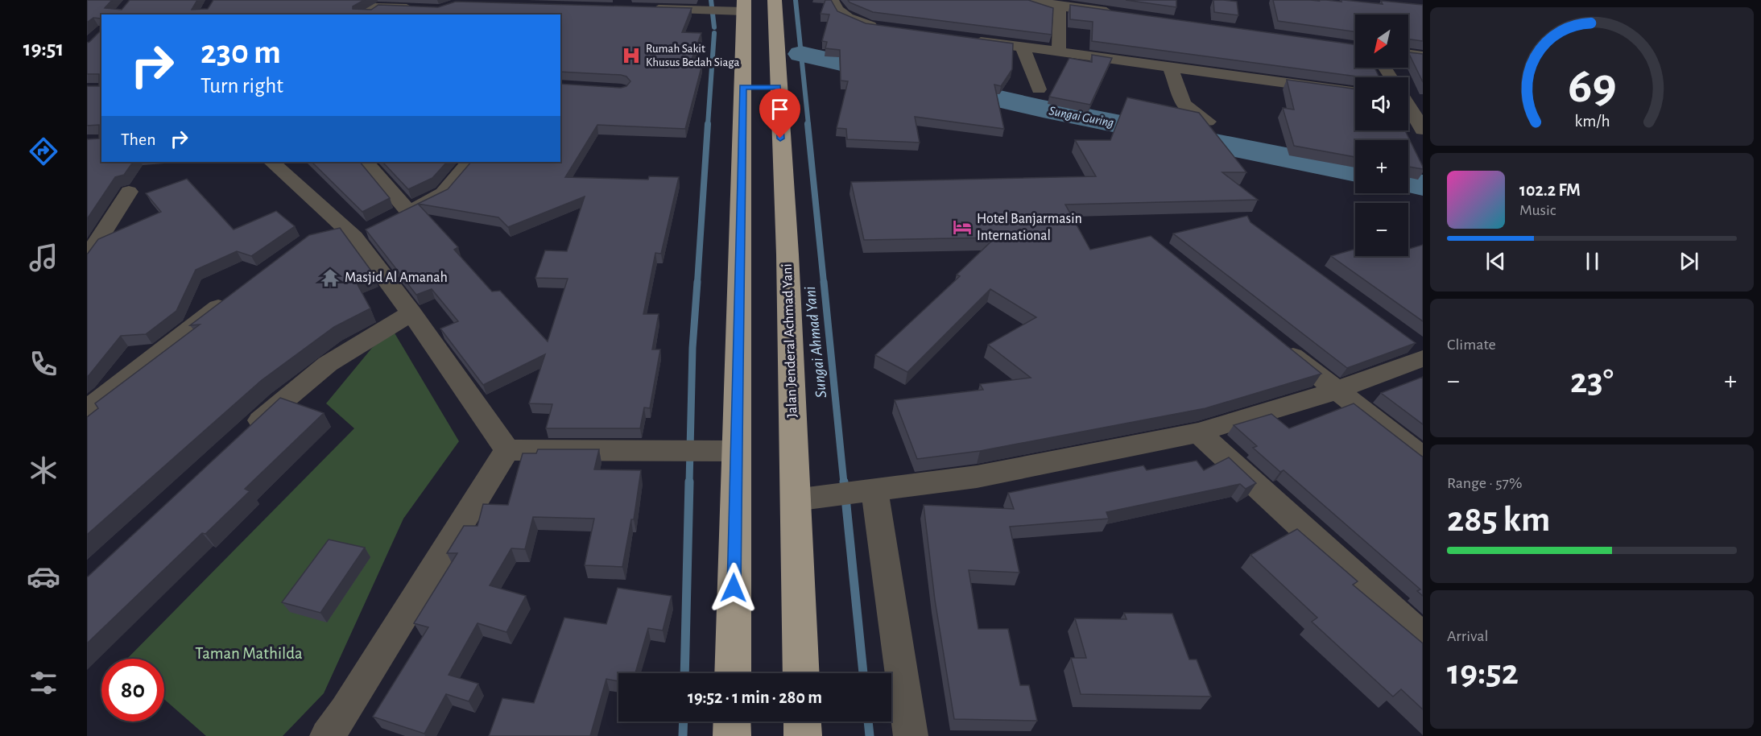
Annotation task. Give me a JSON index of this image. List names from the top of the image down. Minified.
{"streets":{"highway":["Jalan Jenderal Achmad Yani"]},"water":["Sungai Guring","Sungai Ahmad Yani"],"parks":["Taman Mathilda"],"places":{"hospital":["Rumah Sakit Khusus Bedah Siaga"],"hotel":["Hotel Banjarmasin International"],"temple":["Masjid Al Amanah"]},"north":"bottom left","page":{"tabs":"19:51","map_buttons":["+","−"],"turn":["230 m","Turn right"],"then":"Then","song":["102.2 FM","Music"],"tile":["Climate",["Range · 57%","285 km"],["Arrival","19:52"]],"heat":["−","23°","+"],"limit":"80","trip":"19:52 · 1 min · 280 m","gauge":["69","km/h"]}}
